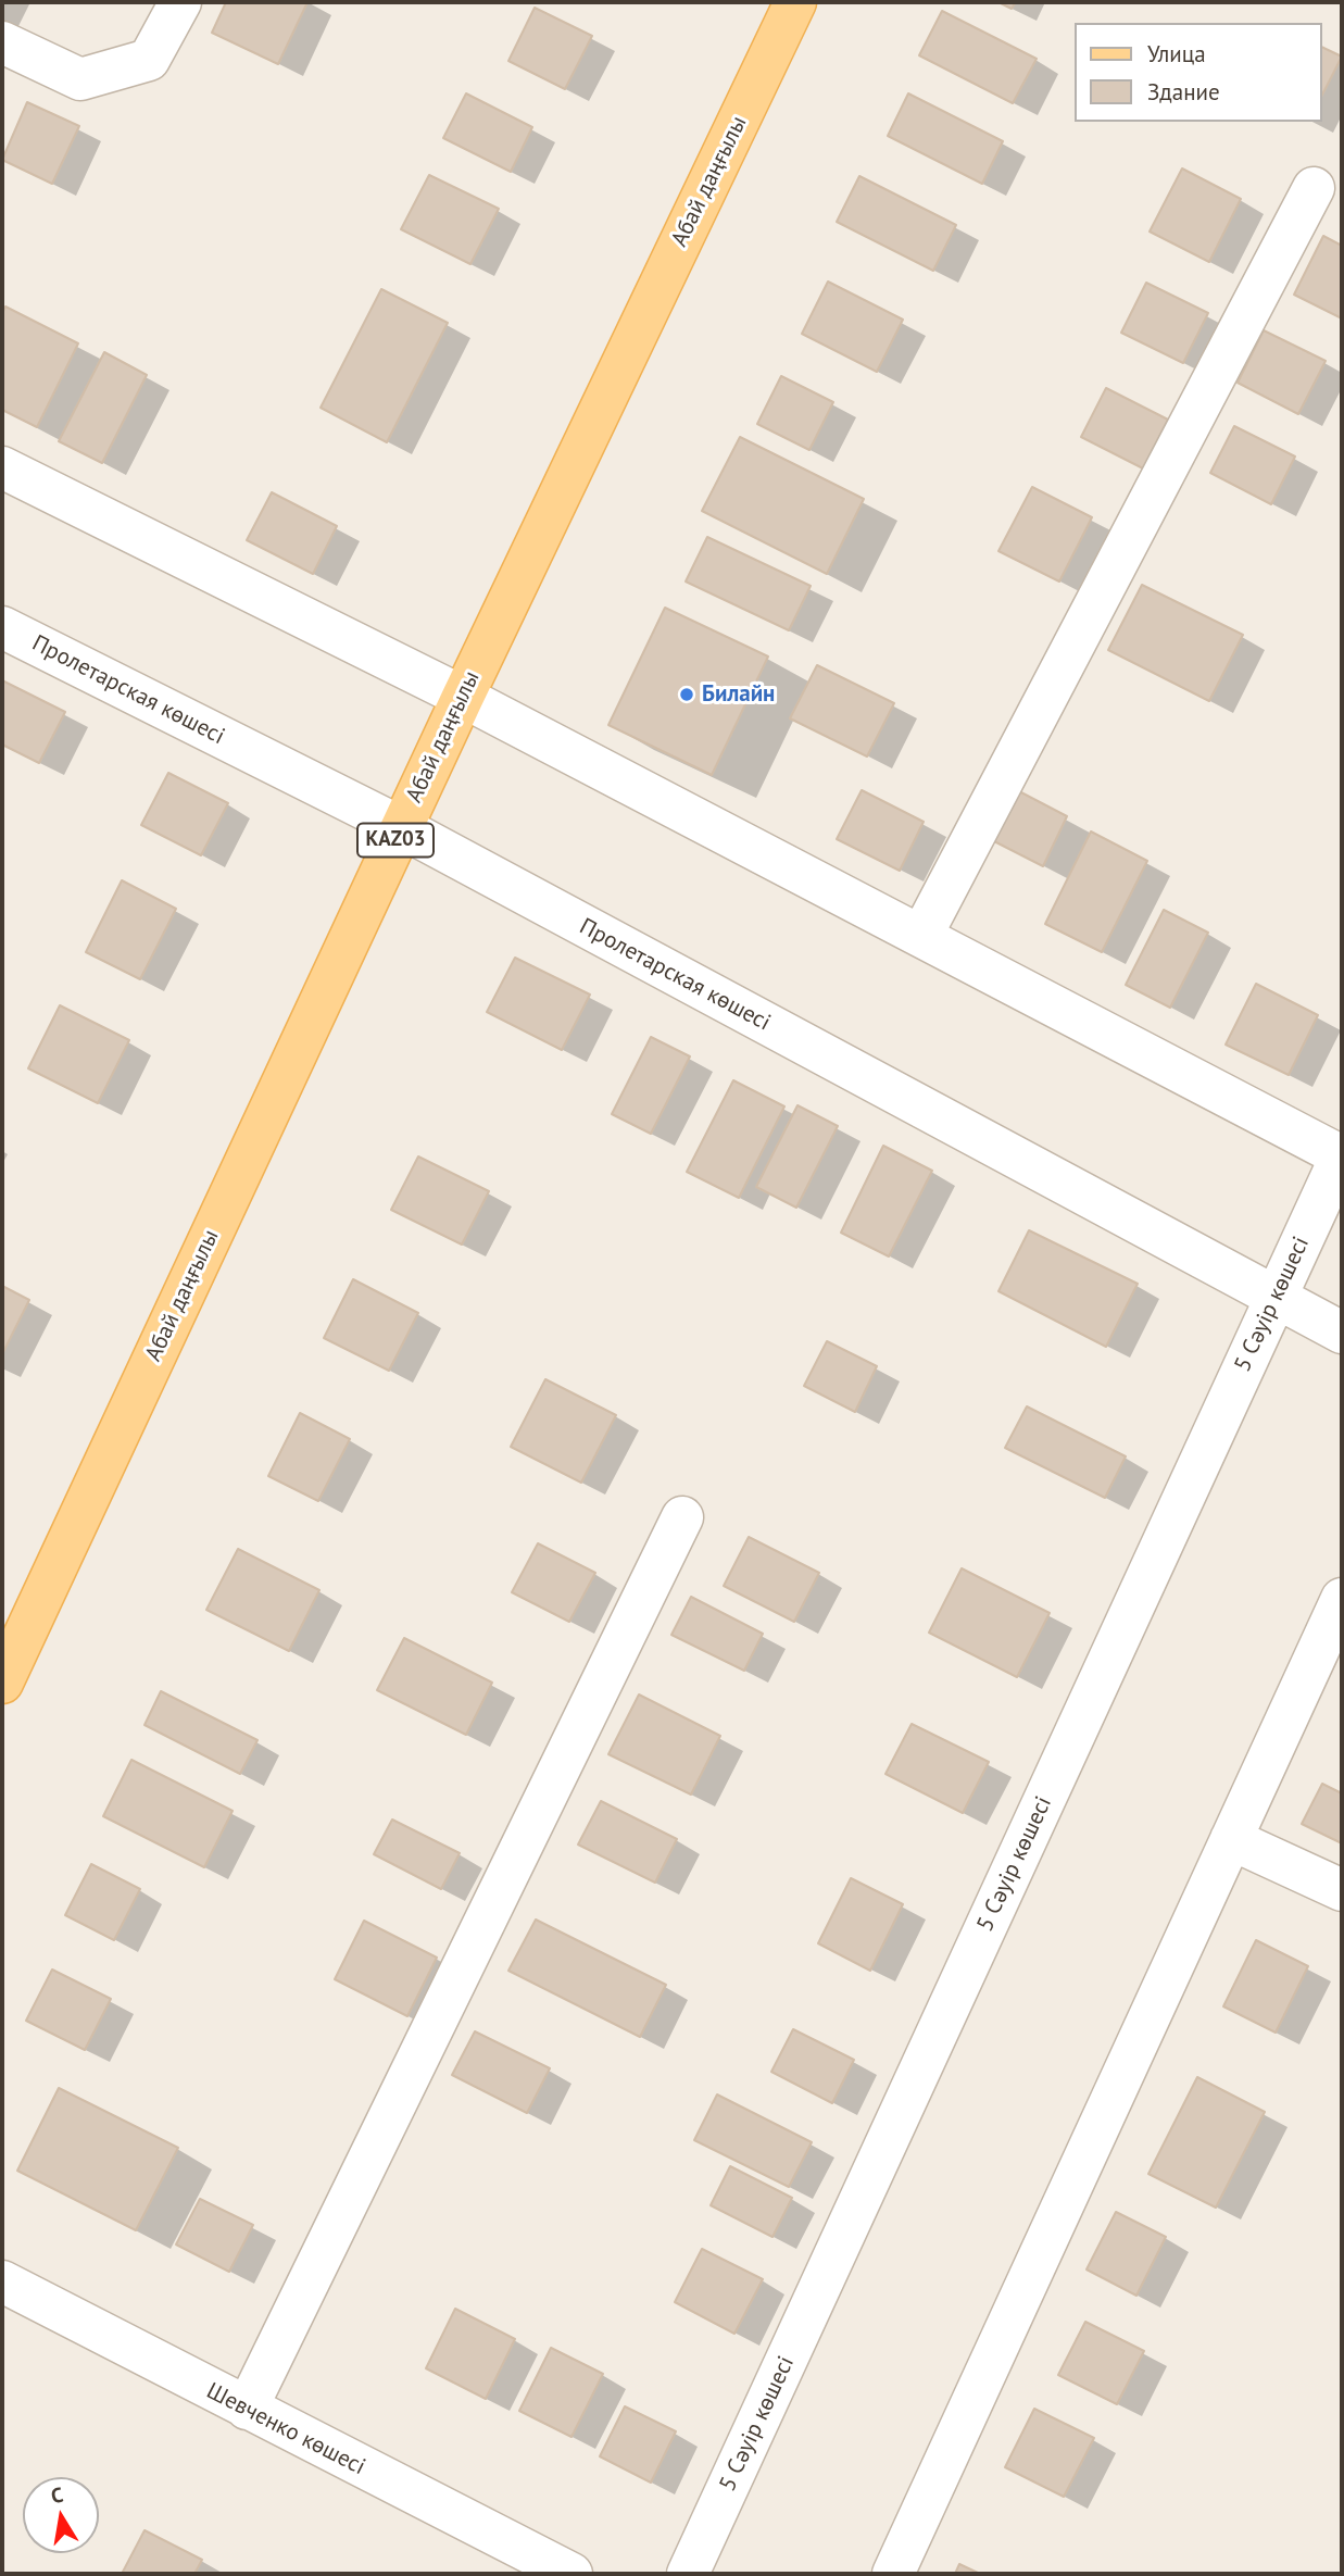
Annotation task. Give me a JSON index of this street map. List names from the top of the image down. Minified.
{"streets":{"main road":["Абай даңғылы","KАZ03"],"street":["Пролетарская көшесі","5 Сәуір көшесі","Шевченко көшесі"]},"crossings":[["Абай даңғылы","Пролетарская көшесі"],["Пролетарская көшесі","5 Сәуір көшесі"]],"places":["Билайн"],"legend":["Улица","Здание"],"north":"top"}
